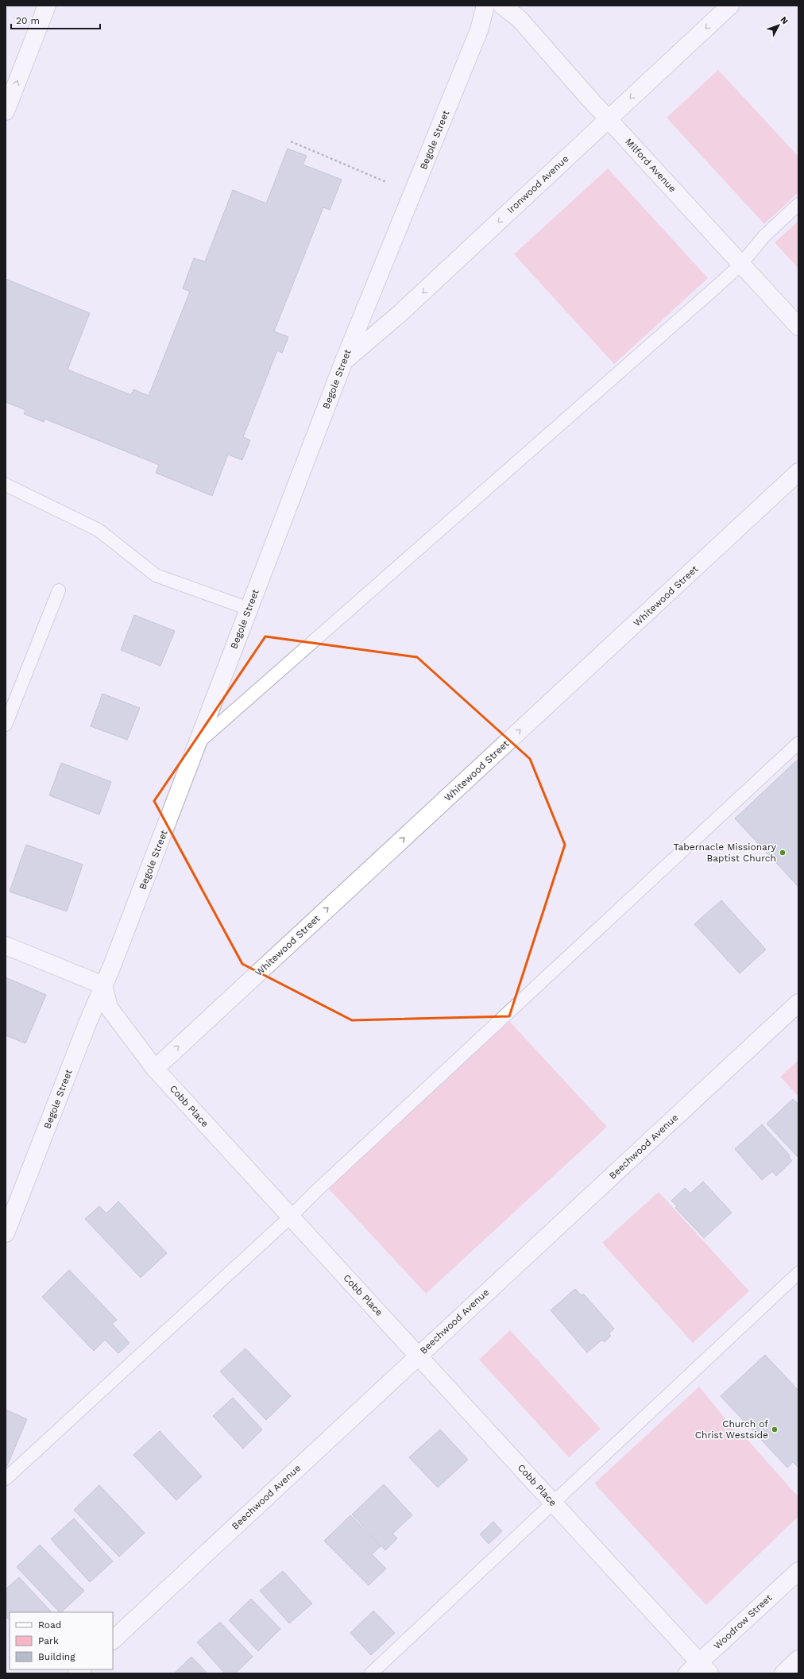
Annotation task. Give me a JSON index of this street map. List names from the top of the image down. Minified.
{"streets":{"street":["Begole Street","Milford Avenue","Ironwood Avenue","Whitewood Street","Cobb Place","Beechwood Avenue","Woodrow Street"]},"crossings":[["Begole Street","Ironwood Avenue"],["Begole Street","Cobb Place"],["Milford Avenue","Ironwood Avenue"],["Whitewood Street","Cobb Place"],["Cobb Place","Beechwood Avenue"],["Cobb Place","Woodrow Street"]],"one_way":["Ironwood Avenue","Whitewood Street"],"places":["Tabernacle Missionary Baptist Church","Church of Christ Westside"],"legend":["Road","Park","Building"],"scale_bar":"20 m","north":"top right"}
